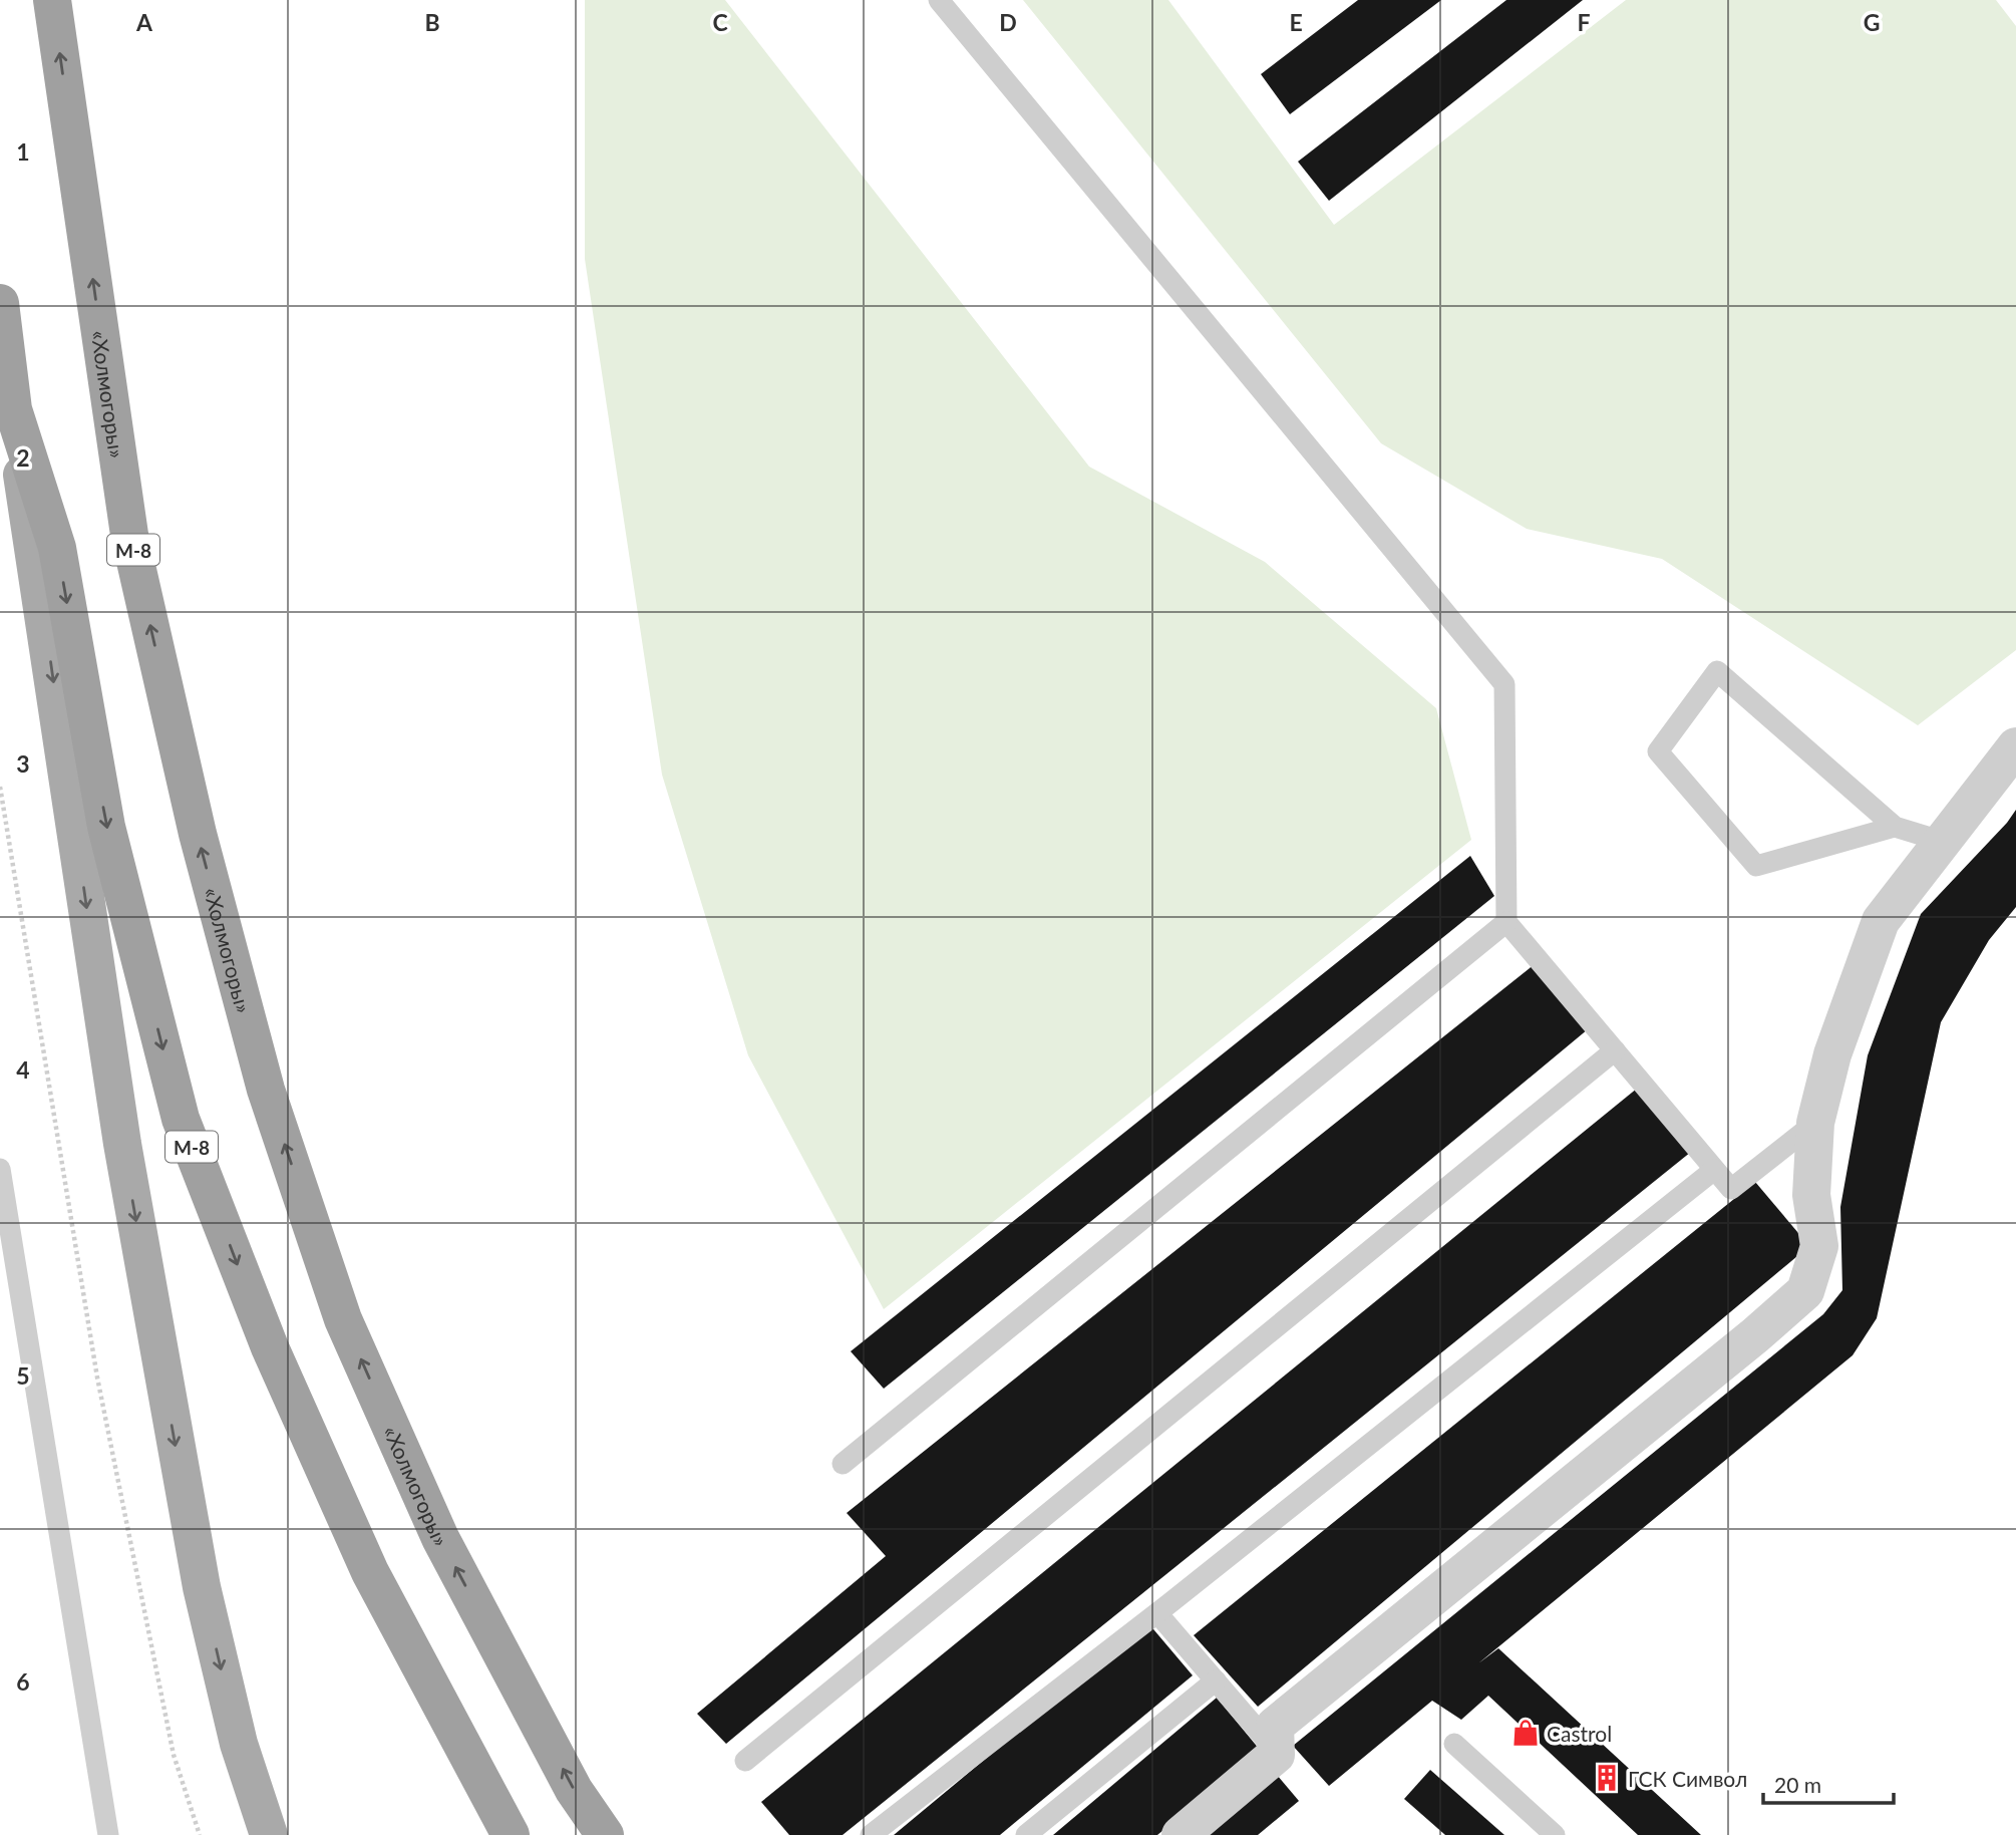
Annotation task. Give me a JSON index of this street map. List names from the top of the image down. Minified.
{"streets":{"highway":["«Холмогоры»","М-8"]},"places":{"shop":["Castrol"],"building":["ГСК Символ"]},"scale_bar":"20 m","grid":{"columns":["A","B","C","D","E","F","G"],"rows":["1","2","3","4","5","6"]}}
